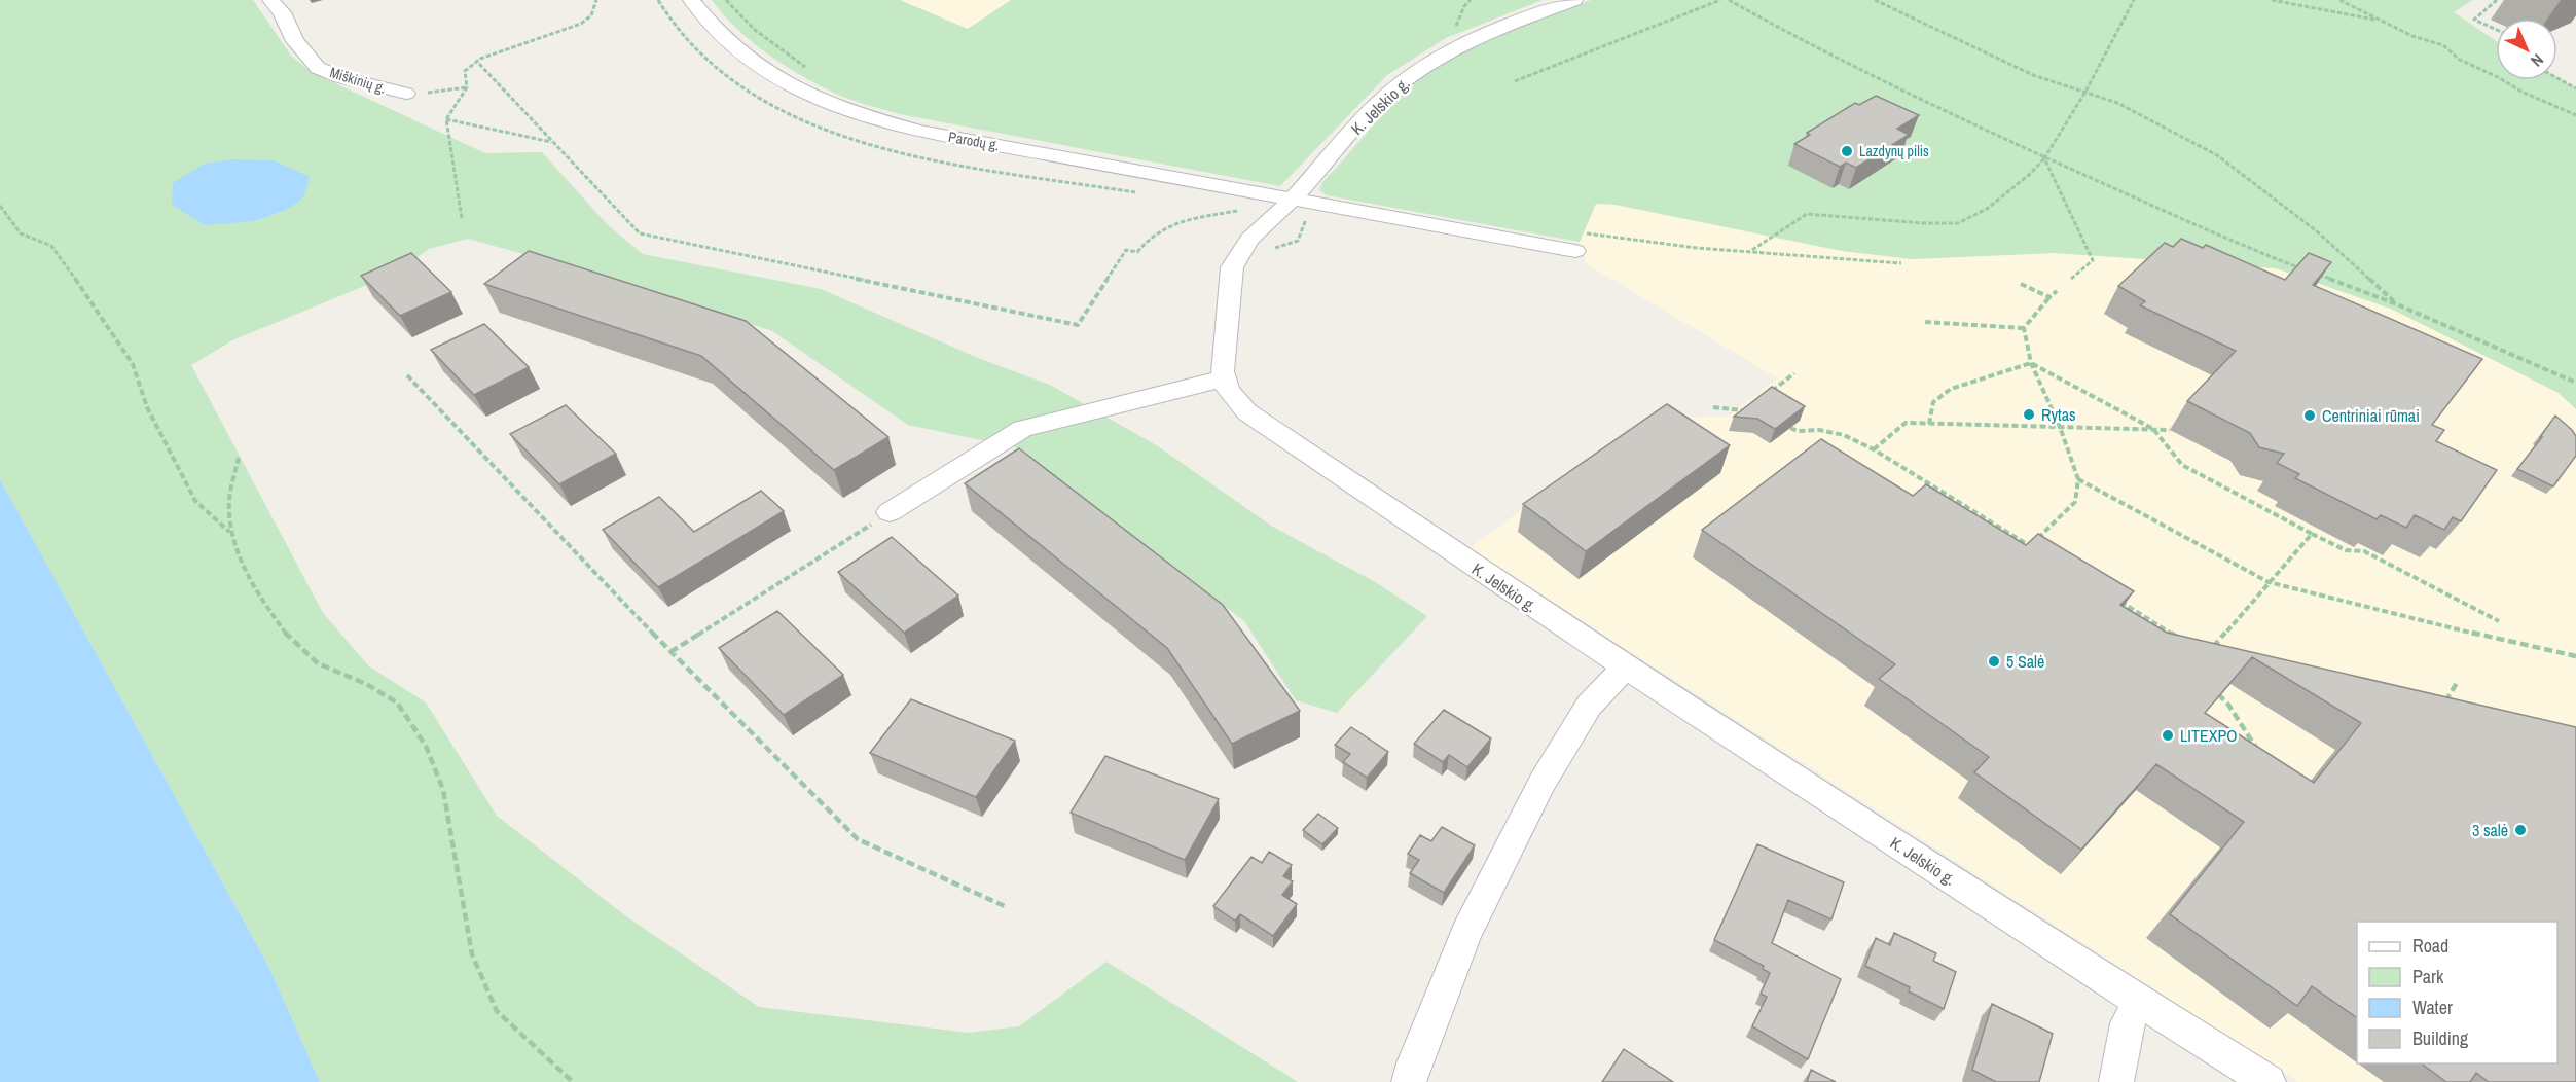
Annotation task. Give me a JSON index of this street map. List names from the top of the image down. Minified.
{"streets":{"street":["Miškinių g.","K. Jelskio g.","Parodų g."]},"crossings":[["K. Jelskio g.","Parodų g."]],"places":["Lazdynų pilis","Rytas","Centriniai rūmai","5 Salė","LITEXPO","3 salė"],"legend":["Road","Park","Water","Building"],"north":"bottom right"}
